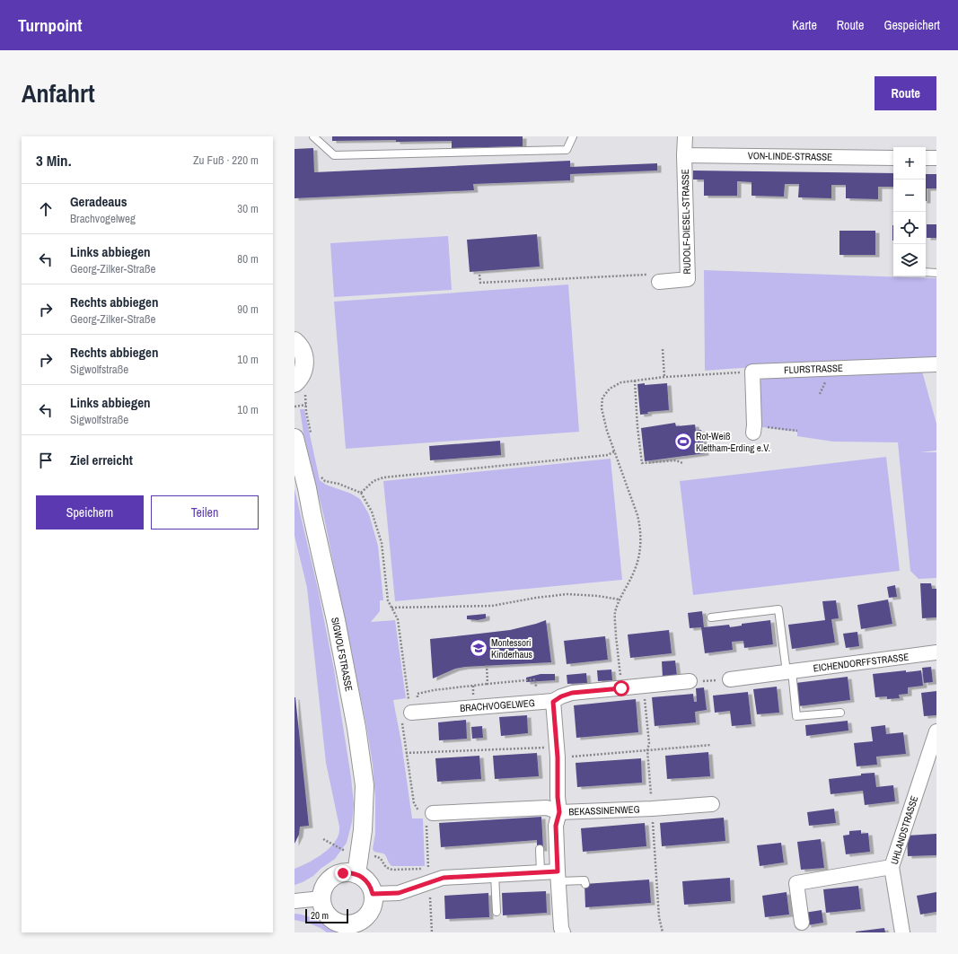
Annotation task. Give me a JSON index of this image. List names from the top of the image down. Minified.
{"streets":{"street":["VON-LINDE-STRASSE","RUDOLF-DIESEL-STRASSE","FLURSTRASSE","SIGWOLFSTRASSE","EICHENDORFFSTRASSE","BRACHVOGELWEG","BEKASSINENWEG","UHLANDSTRASSE"]},"crossings":[["VON-LINDE-STRASSE","RUDOLF-DIESEL-STRASSE"]],"places":{"sports":["Rot-Weiß Klettham-Erding e.V."],"school or university":["Montessori Kinderhaus"]},"scale_bar":"20 m","page":{"header":"Turnpoint","nav":["Karte","Route","Gespeichert"],"title":"Anfahrt","buttons":["Route",["Speichern","Teilen"]],"heading":["3 Min.","Zu Fuß · 220 m"],"map_buttons":["+","−"],"list":[["Geradeaus","Brachvogelweg","30 m"],["Links abbiegen","Georg-Zilker-Straße","80 m"],["Rechts abbiegen","Georg-Zilker-Straße","90 m"],["Rechts abbiegen","Sigwolfstraße","10 m"],["Links abbiegen","Sigwolfstraße","10 m"],"Ziel erreicht"],"scale":"20 m"}}
